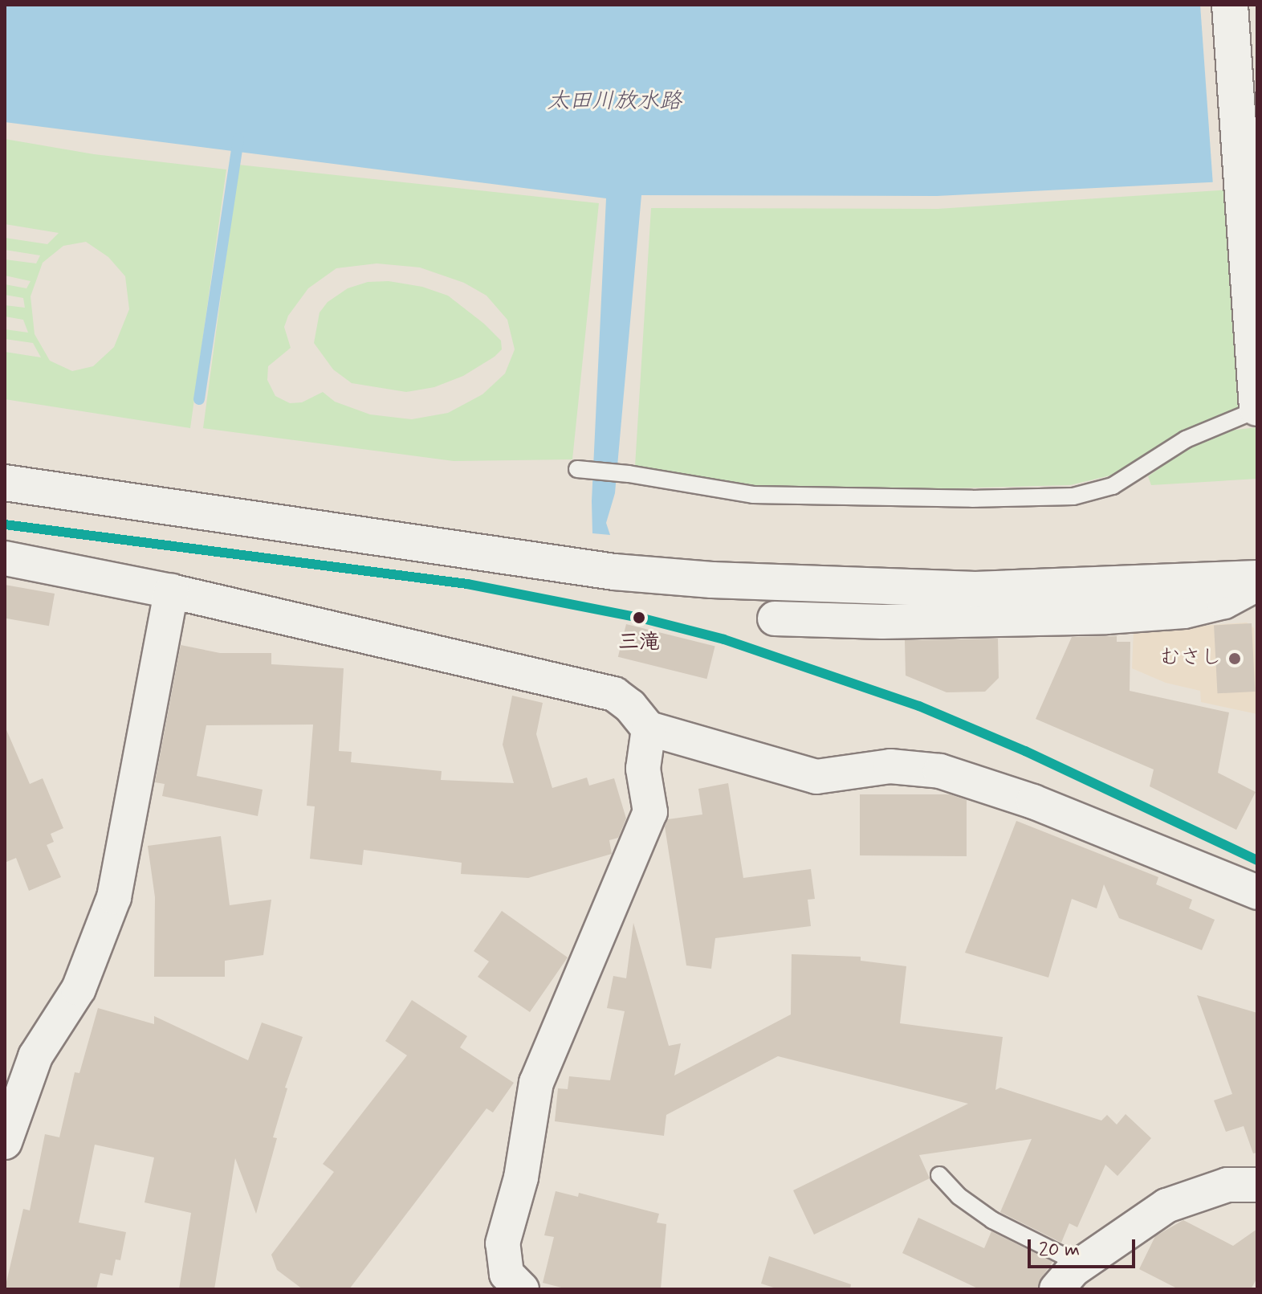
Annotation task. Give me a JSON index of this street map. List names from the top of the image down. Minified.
{"water":["太田川放水路"],"places":["三滝","むさし"],"scale_bar":"20 m"}
